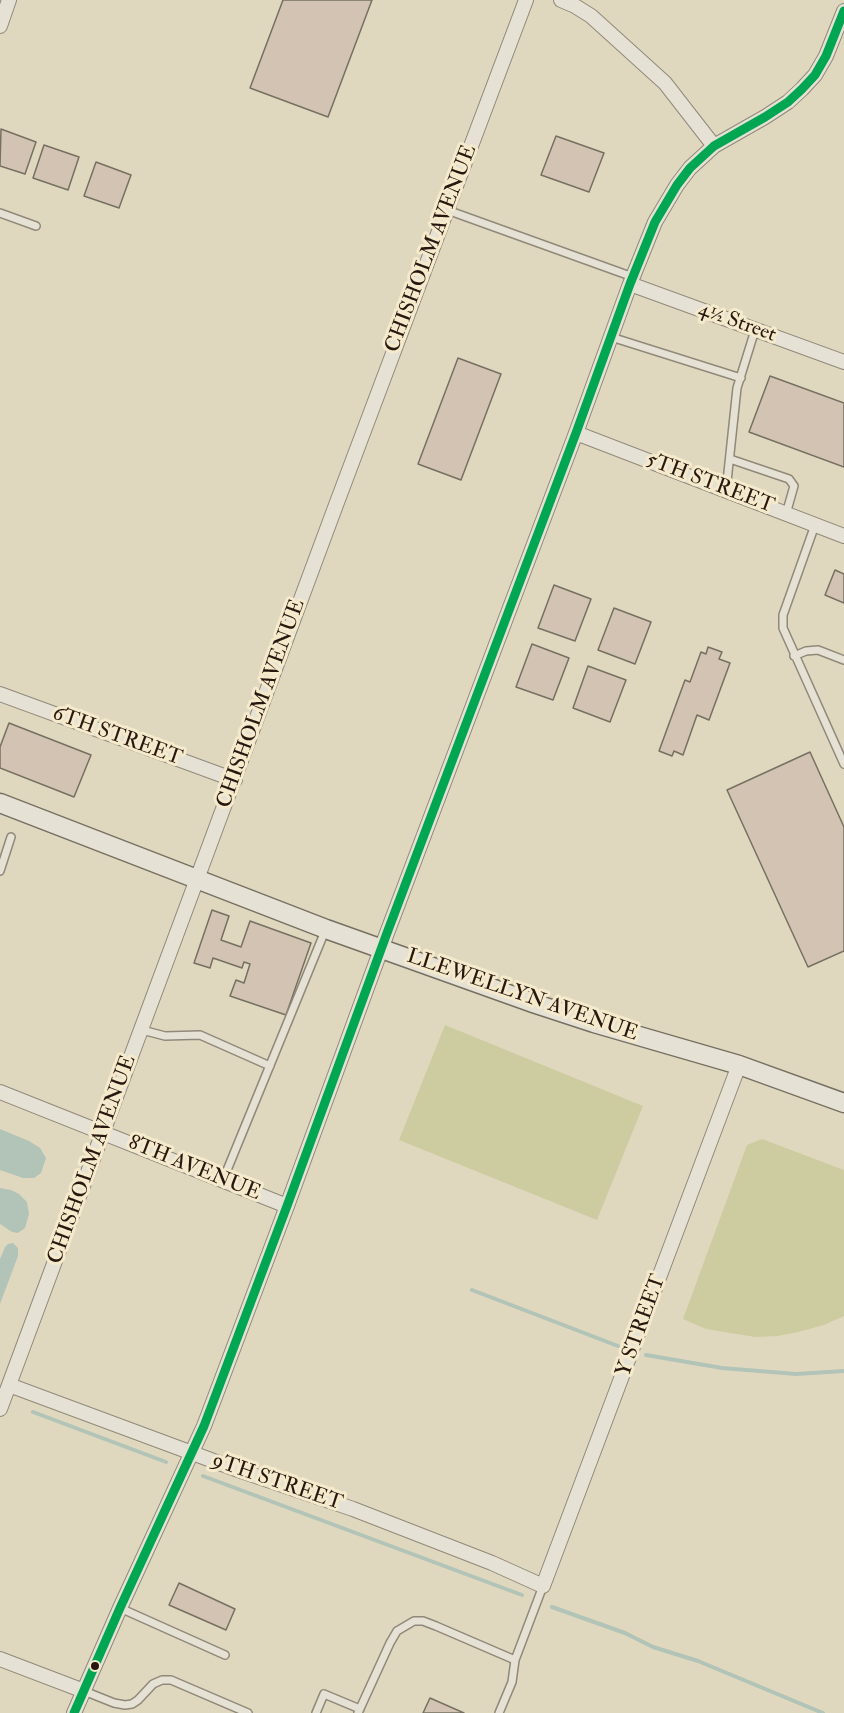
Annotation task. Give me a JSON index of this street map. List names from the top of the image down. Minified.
{"streets":{"street":["CHISHOLM AVENUE","4½ Street","5TH STREET","6TH STREET","LLEWELLYN AVENUE","8TH AVENUE","Y STREET","9TH STREET"]},"crossings":[["CHISHOLM AVENUE","6TH STREET"],["CHISHOLM AVENUE","LLEWELLYN AVENUE"],["CHISHOLM AVENUE","8TH AVENUE"],["CHISHOLM AVENUE","9TH STREET"],["LLEWELLYN AVENUE","Y STREET"],["Y STREET","9TH STREET"]]}
